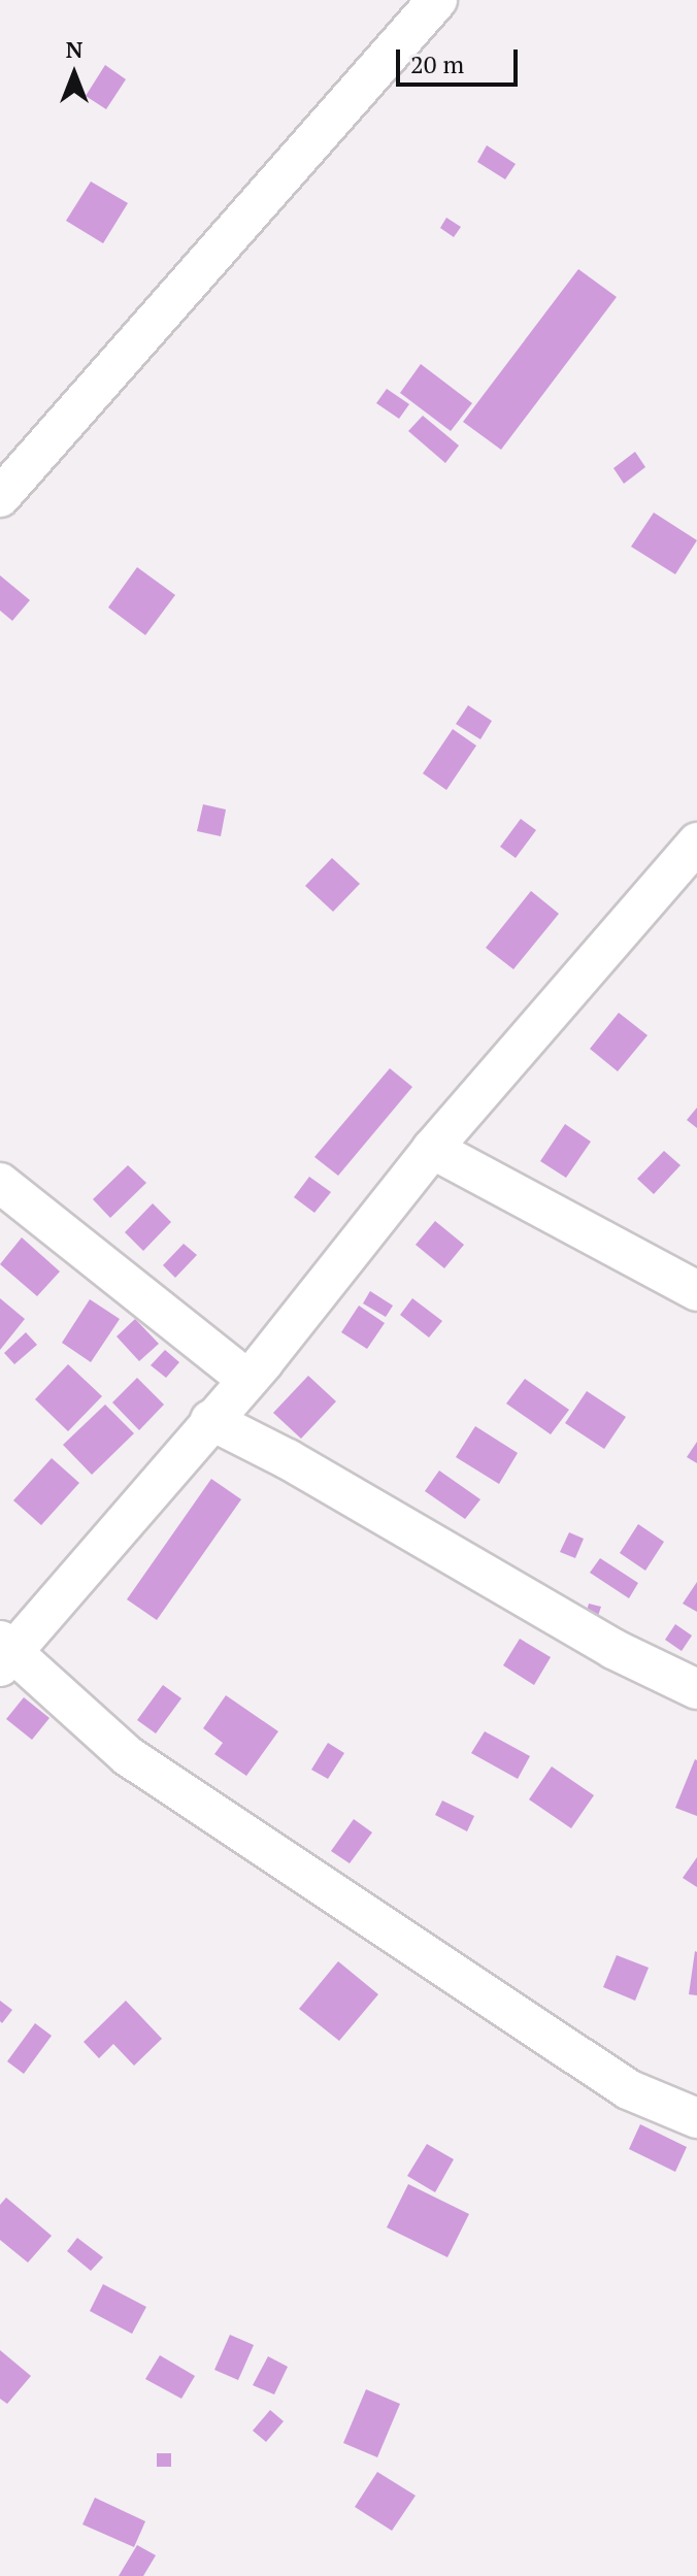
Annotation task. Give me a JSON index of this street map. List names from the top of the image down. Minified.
{"scale_bar":"20 m","north":"top"}
